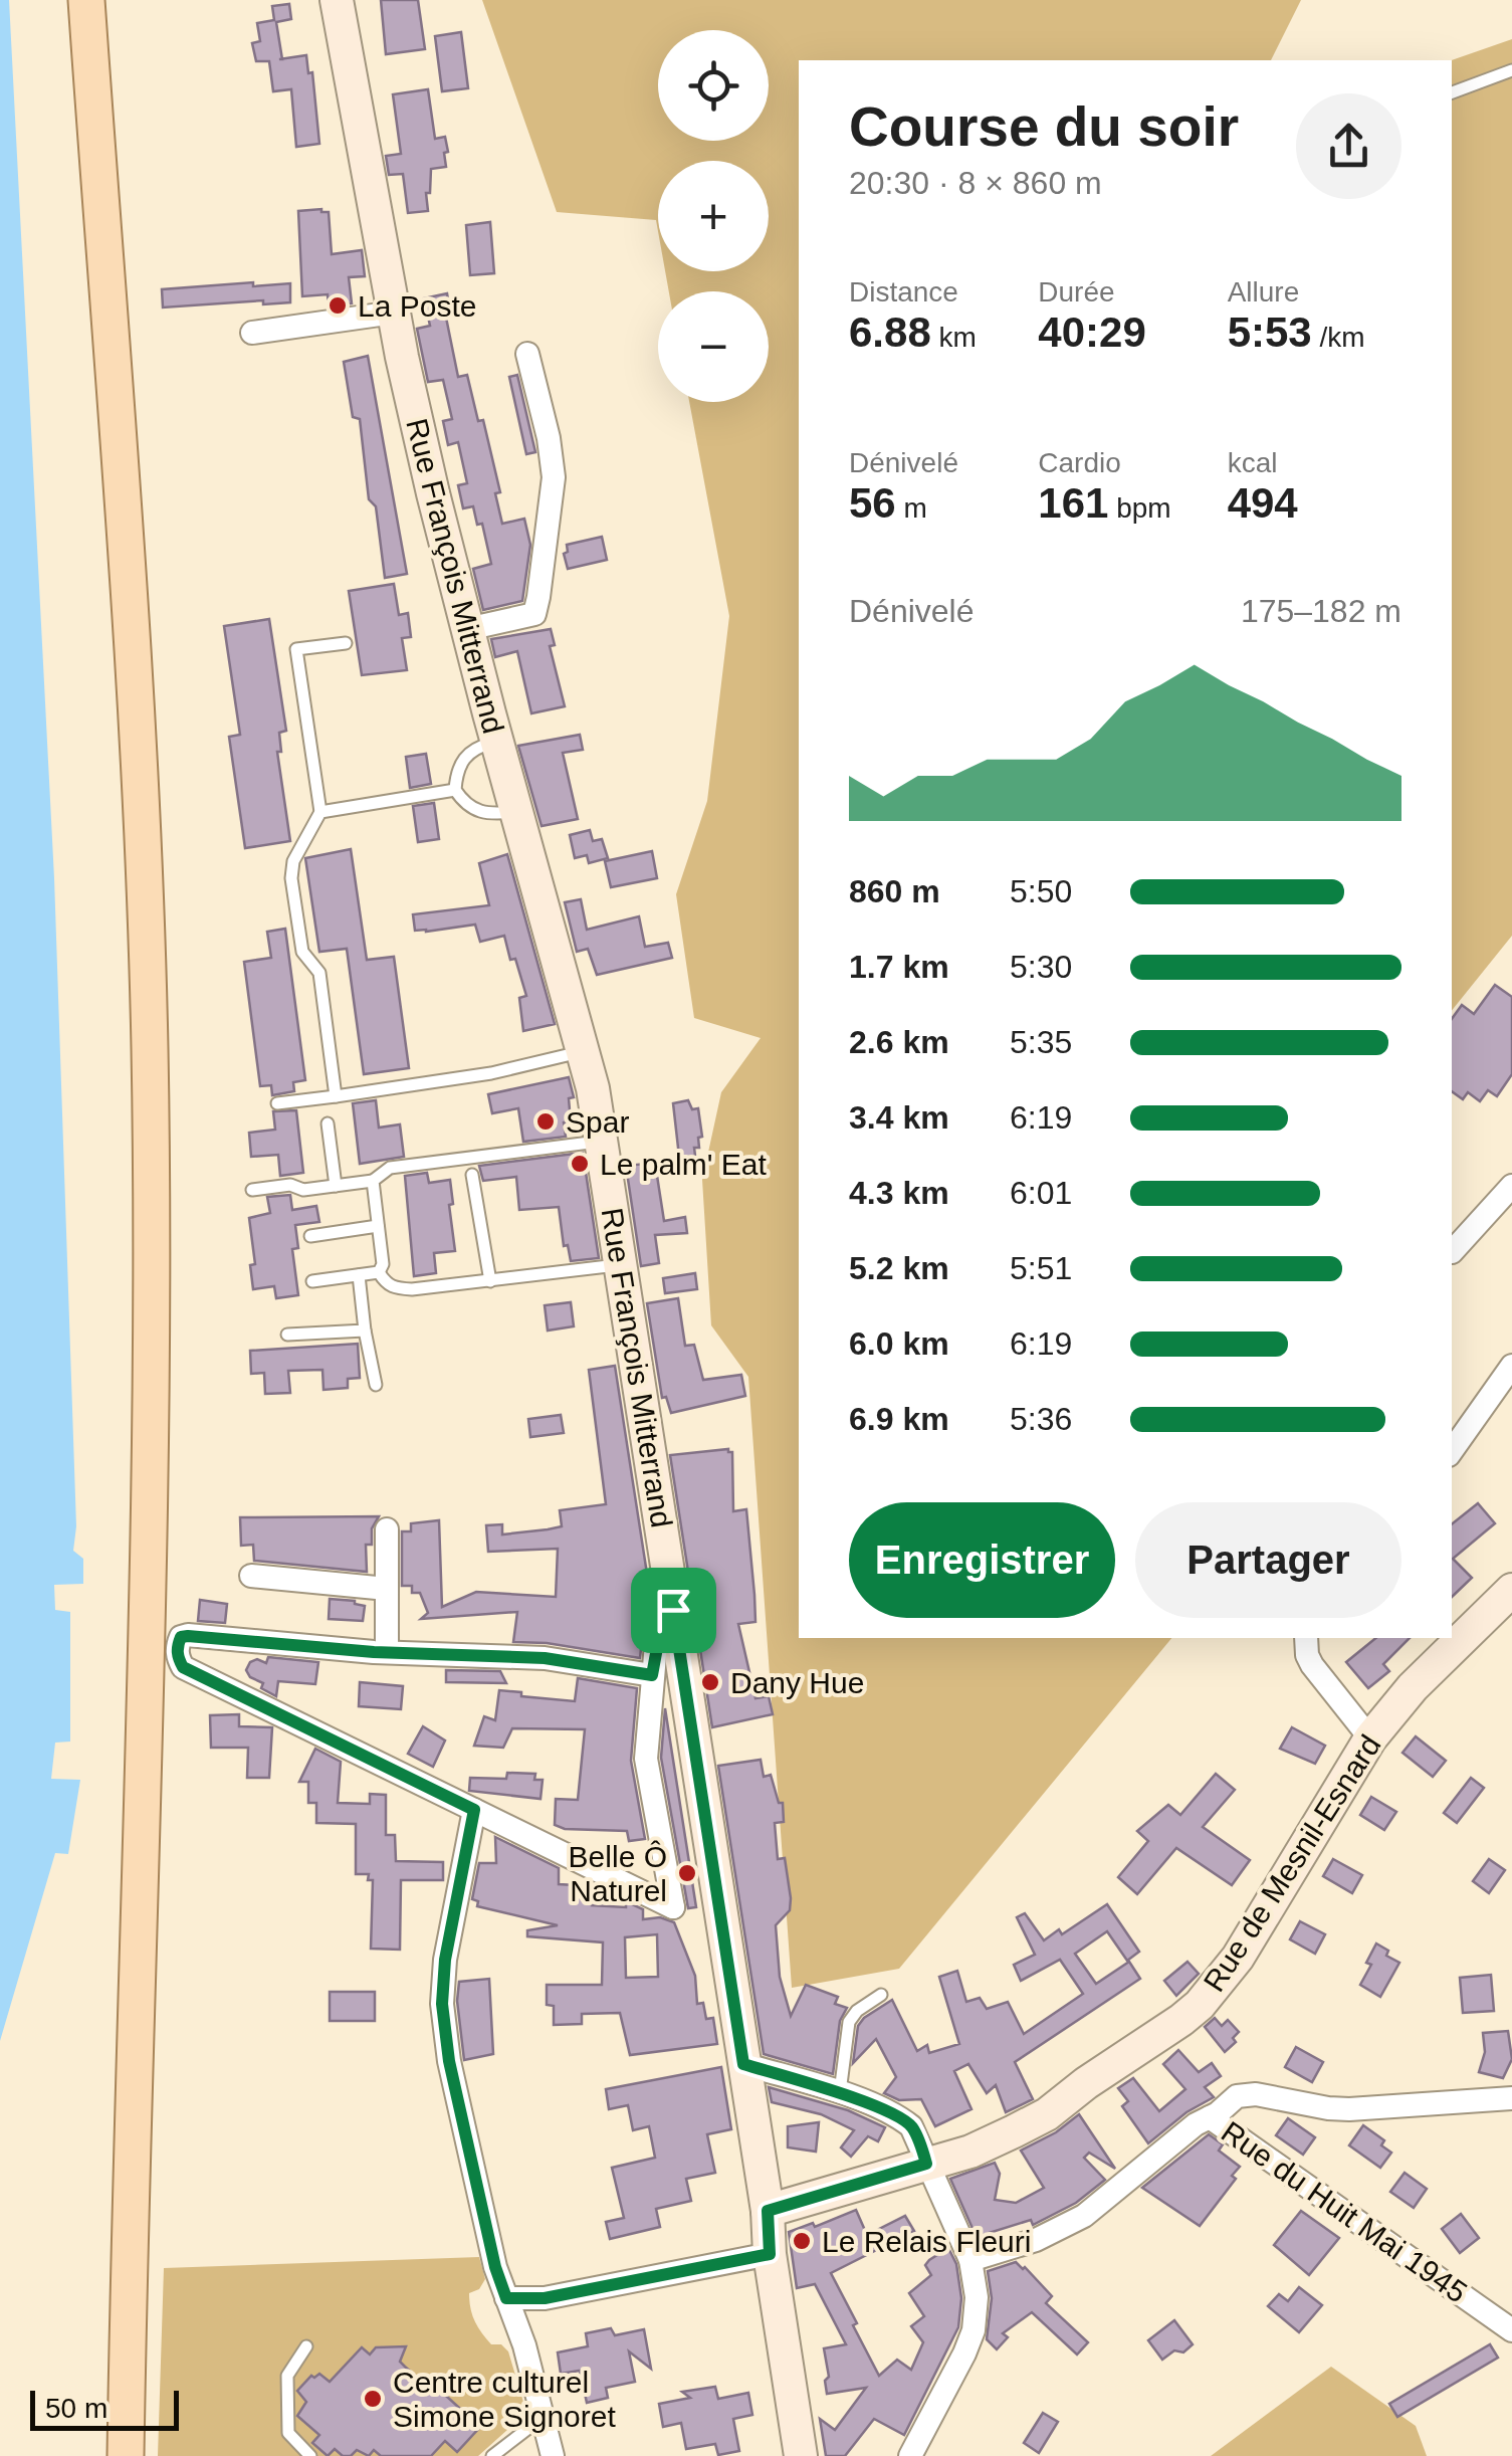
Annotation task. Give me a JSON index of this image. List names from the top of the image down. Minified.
{"streets":{"street":["Rue François Mitterrand","Rue de Mesnil-Esnard","Rue du Huit Mai 1945"]},"crossings":[["Rue François Mitterrand","Rue de Mesnil-Esnard"]],"places":["La Poste","Spar","Le palm' Eat","Dany Hue","Belle Ô Naturel","Le Relais Fleuri","Centre culturel Simone Signoret"],"scale_bar":"50 m","page":{"map_buttons":["+","−"],"heading":["Course du soir","20:30 · 8 × 860 m"],"stats":[["Distance","6.88 km"],["Durée","40:29"],["Allure","5:53 /km"],["Dénivelé","56 m"],["Cardio","161 bpm"],["kcal","494"]],"chart":["Dénivelé","175–182 m"],"list":[{"name":"860 m","note":"5:50"},{"name":"1.7 km","note":"5:30"},{"name":"2.6 km","note":"5:35"},{"name":"3.4 km","note":"6:19"},{"name":"4.3 km","note":"6:01"},{"name":"5.2 km","note":"5:51"},{"name":"6.0 km","note":"6:19"},{"name":"6.9 km","note":"5:36"}],"buttons":["Enregistrer","Partager"],"scale":"50 m"}}
